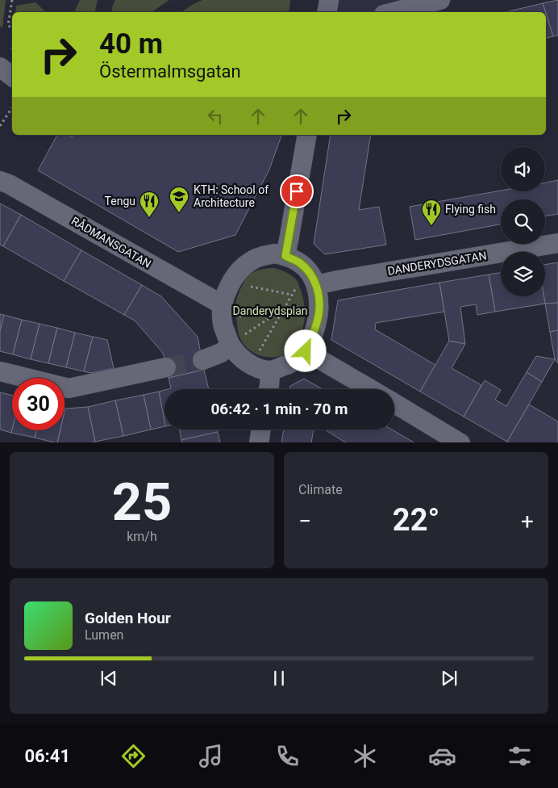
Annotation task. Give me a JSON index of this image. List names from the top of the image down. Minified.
{"streets":{"street":["RÅDMANSGATAN","DANDERYDSGATAN"]},"parks":["Danderydsplan"],"places":{"school or university":["KTH: School of Architecture"],"restaurant":["Tengu","Flying fish"]},"page":{"turn":["40 m","Östermalmsgatan"],"limit":"30","trip":"06:42 · 1 min · 70 m","tile":[["25","km/h"],"Climate"],"heat":["−","22°","+"],"song":["Golden Hour","Lumen"],"tabs":"06:41"}}
